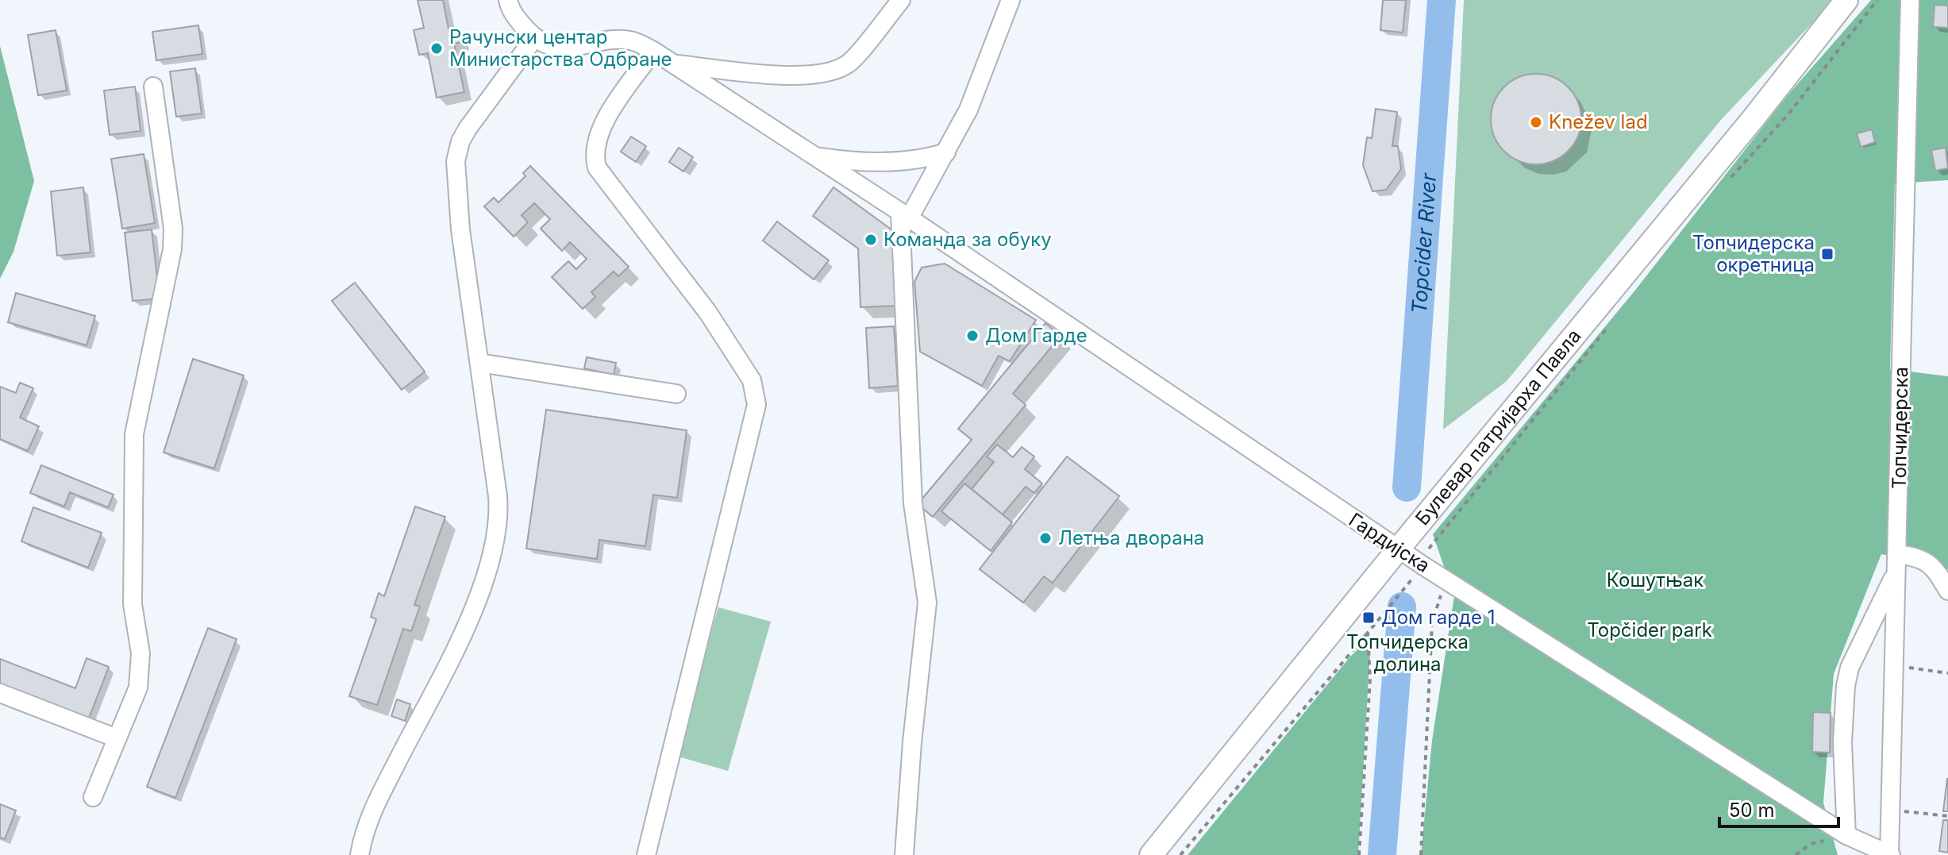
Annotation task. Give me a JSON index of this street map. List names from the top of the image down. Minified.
{"streets":{"main road":["Булевар патријарха Павла"],"street":["Топчидерска","Гардијска"]},"crossings":[["Булевар патријарха Павла","Гардијска"],["Топчидерска","Гардијска"]],"water":["Topcider River"],"parks":["Кошутњак","Topčider park","Топчидерска долина"],"places":{"other":["Рачунски центар Министарства Одбране","Knežev lad","Команда за обуку","Дом Гарде","Летња дворана"],"transit":["Топчидерска окретница","Дом гарде 1"]},"scale_bar":"50 m"}
